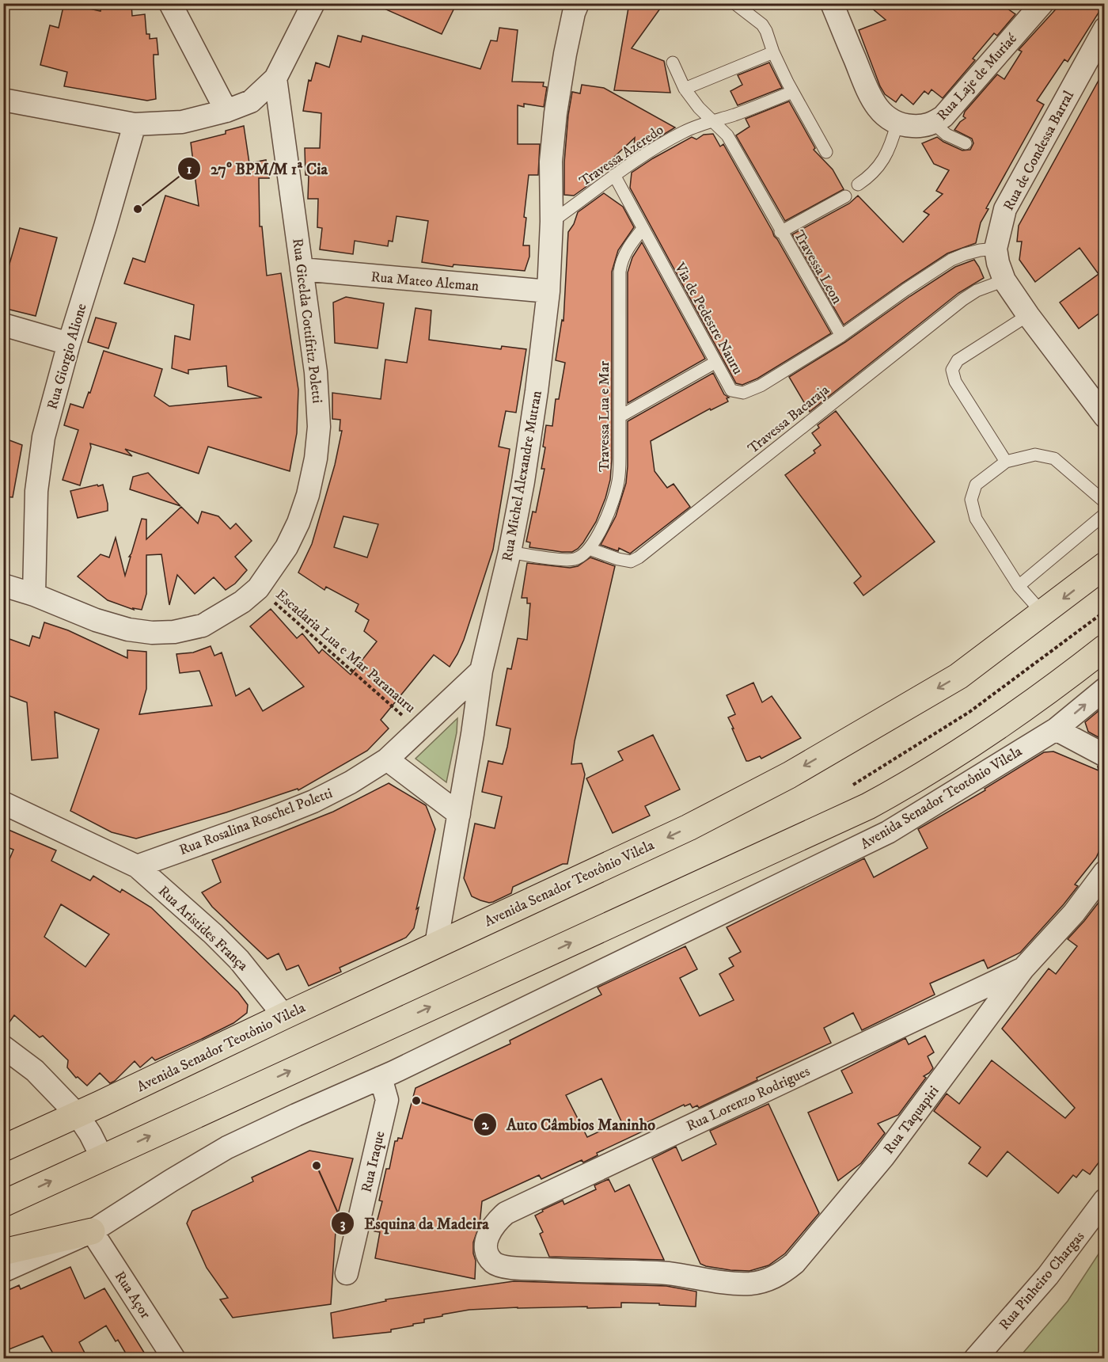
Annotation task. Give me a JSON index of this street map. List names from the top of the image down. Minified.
{"streets":{"main road":["Avenida Senador Teotônio Vilela"],"street":["Rua Laje de Muriaé","Rua de Condessa Barral","Rua Mateo Aleman","Rua Gicelda Cottifritz Poletti","Rua Giorgio Alione","Rua Michel Alexandre Mutran","Rua Rosalina Roschel Poletti","Rua Aristides França","Rua Lorenzo Rodrigues","Rua Taquapiri","Rua Iraque","Rua Pinheiro Chargas","Rua Açor"],"lane":["Travessa Azeredo","Travessa Leon","Via de Pedestre Nauru","Travessa Lua e Mar","Travessa Bacaraja"],"path":["Escadaria Lua e Mar Paranauru"]},"crossings":[["Rua de Condessa Barral","Travessa Bacaraja"],["Travessa Azeredo","Travessa Leon"],["Travessa Azeredo","Via de Pedestre Nauru"],["Travessa Azeredo","Rua Michel Alexandre Mutran"],["Travessa Leon","Via de Pedestre Nauru"],["Rua Mateo Aleman","Rua Gicelda Cottifritz Poletti"],["Rua Mateo Aleman","Rua Michel Alexandre Mutran"],["Via de Pedestre Nauru","Travessa Lua e Mar"],["Rua Gicelda Cottifritz Poletti","Rua Giorgio Alione"],["Rua Gicelda Cottifritz Poletti","Escadaria Lua e Mar Paranauru"],["Travessa Lua e Mar","Travessa Bacaraja"],["Rua Michel Alexandre Mutran","Avenida Senador Teotônio Vilela"],["Rua Michel Alexandre Mutran","Rua Rosalina Roschel Poletti"],["Escadaria Lua e Mar Paranauru","Rua Rosalina Roschel Poletti"],["Avenida Senador Teotônio Vilela","Rua Aristides França"],["Avenida Senador Teotônio Vilela","Rua Iraque"],["Avenida Senador Teotônio Vilela","Rua Açor"],["Rua Rosalina Roschel Poletti","Rua Aristides França"],["Rua Lorenzo Rodrigues","Rua Taquapiri"]],"places":["27º BPM/M 1ª Cia","Auto Câmbios Maninho","Esquina da Madeira"]}
